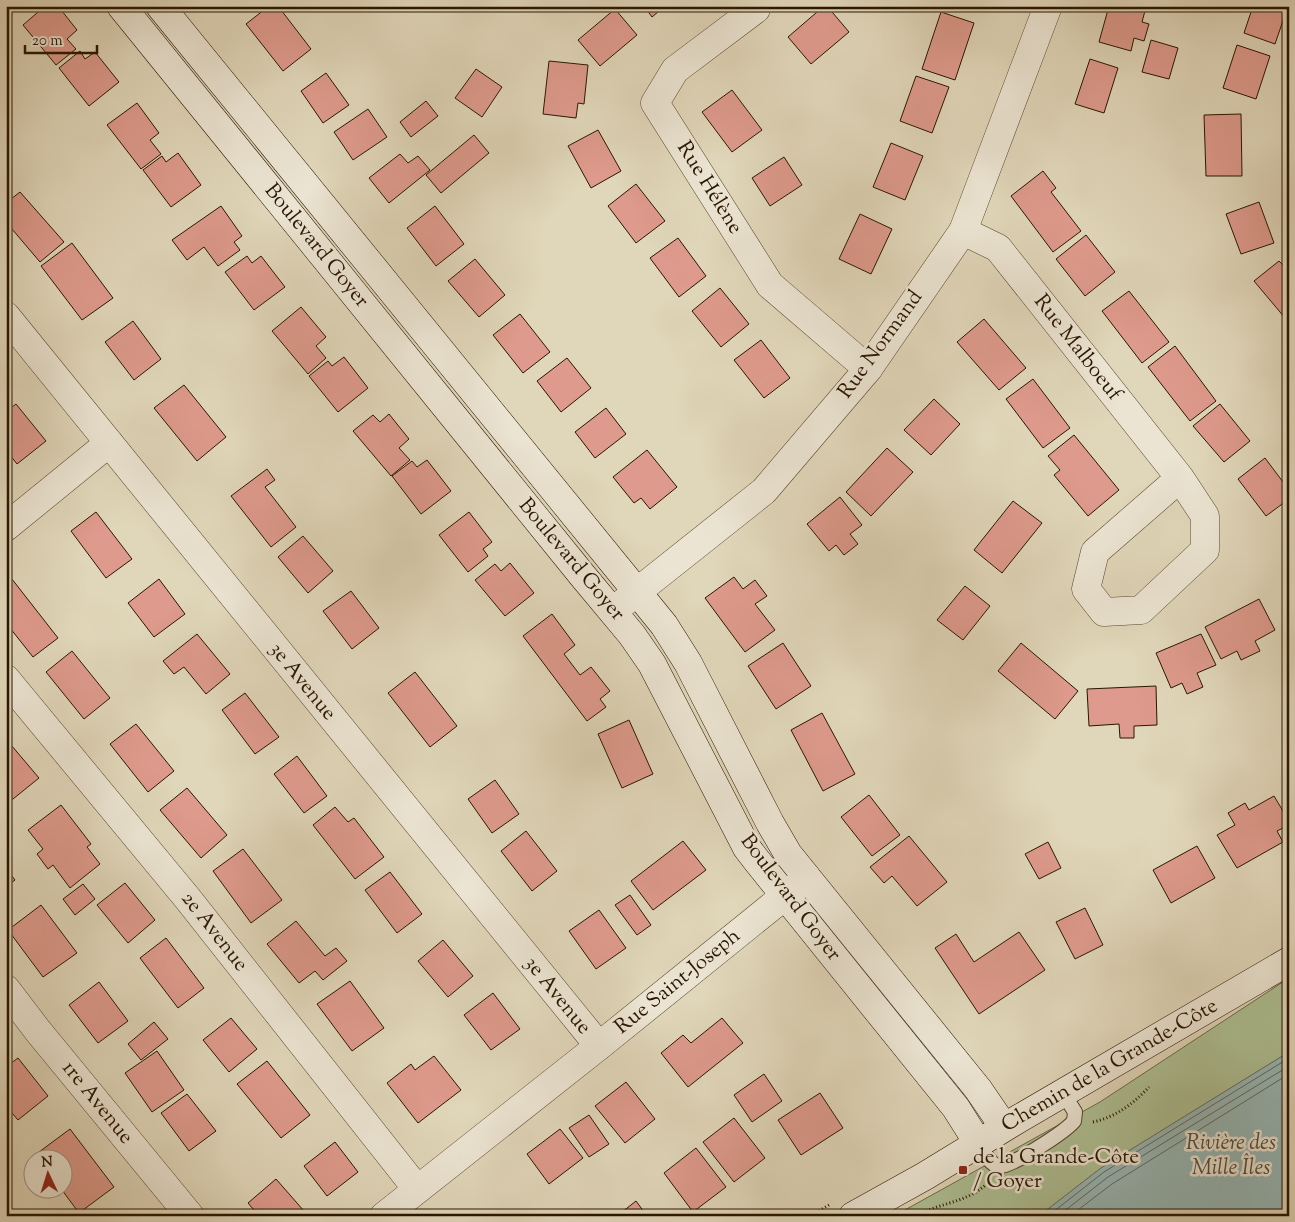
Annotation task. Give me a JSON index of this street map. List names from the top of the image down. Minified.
{"streets":{"street":["Rue Hélène","Boulevard Goyer","Rue Normand","Rue Malboeuf","3e Avenue","2e Avenue","Rue Saint-Joseph","Chemin de la Grande-Côte","1re Avenue"]},"crossings":[["Rue Hélène","Rue Normand"],["Boulevard Goyer","Rue Normand"],["Boulevard Goyer","Rue Saint-Joseph"],["Boulevard Goyer","Chemin de la Grande-Côte"],["Rue Normand","Rue Malboeuf"],["3e Avenue","Rue Saint-Joseph"],["2e Avenue","Rue Saint-Joseph"]],"water":["Rivière des Mille Îles"],"places":{"transit":["de la Grande-Côte / Goyer"]},"scale_bar":"20 m","north":"top"}
